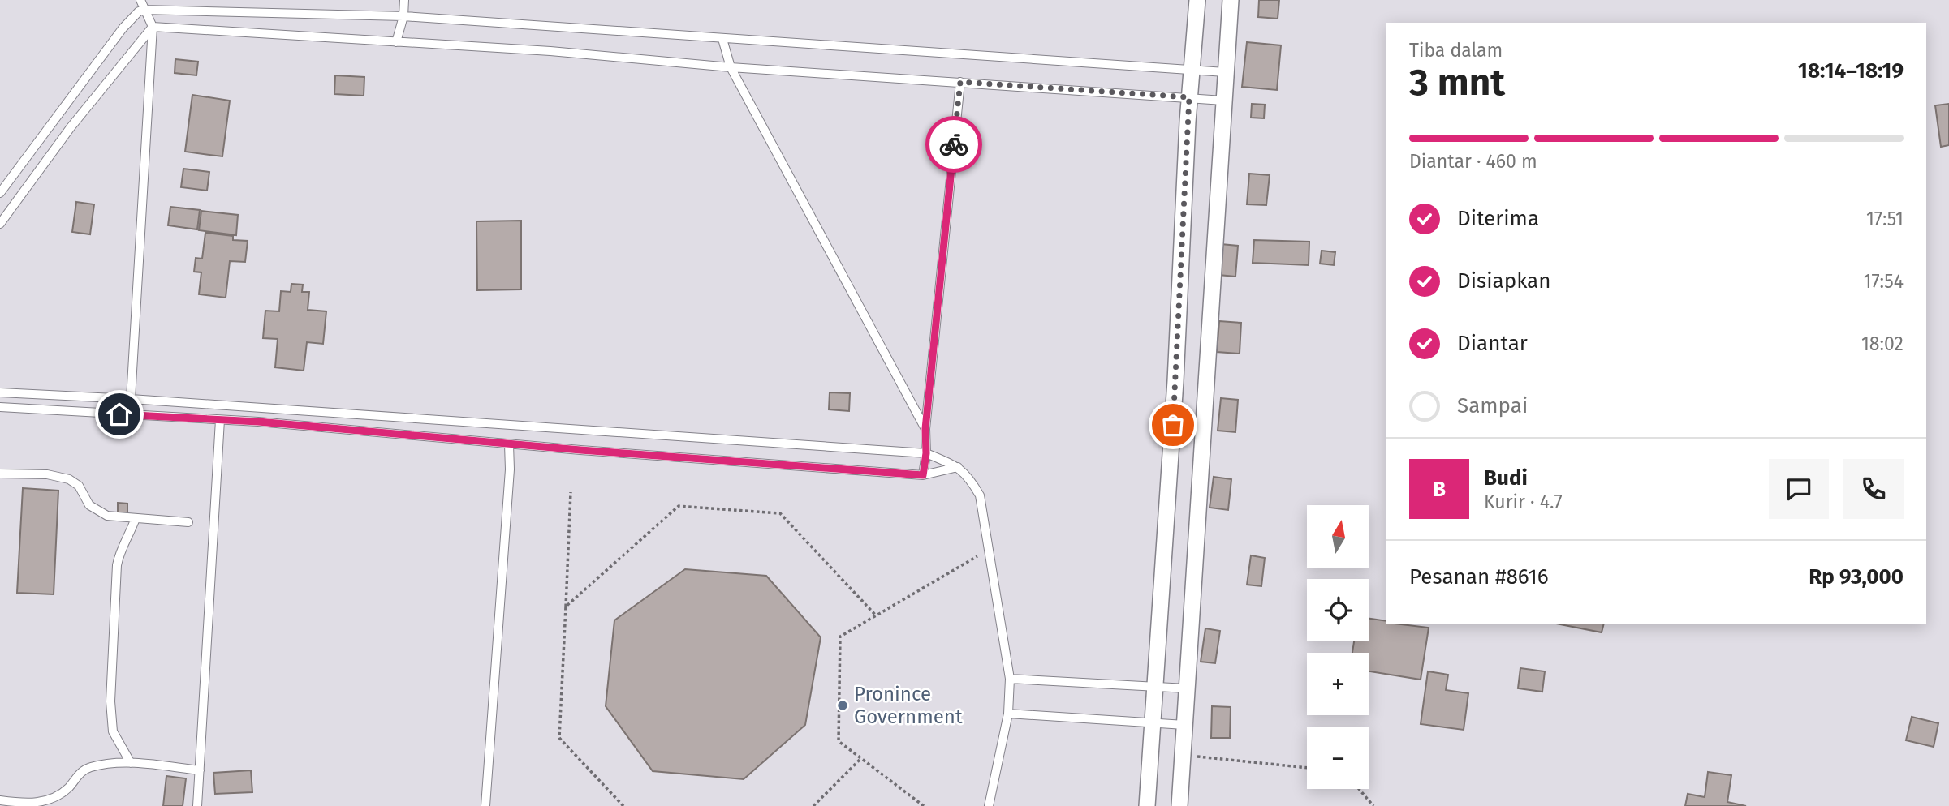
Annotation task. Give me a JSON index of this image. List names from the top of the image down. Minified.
{"places":["Pronince Government"],"north":"top","page":{"heading":["3 mnt","Tiba dalam","18:14–18:19"],"panel":["Budi","Kurir · 4.7","Pesanan #8616","Rp 93,000"],"bar":"Diantar · 460 m","list":[["Diterima","17:51"],["Disiapkan","17:54"],["Diantar","18:02"],"Sampai"],"round":"B","map_buttons":["+","−"]}}
